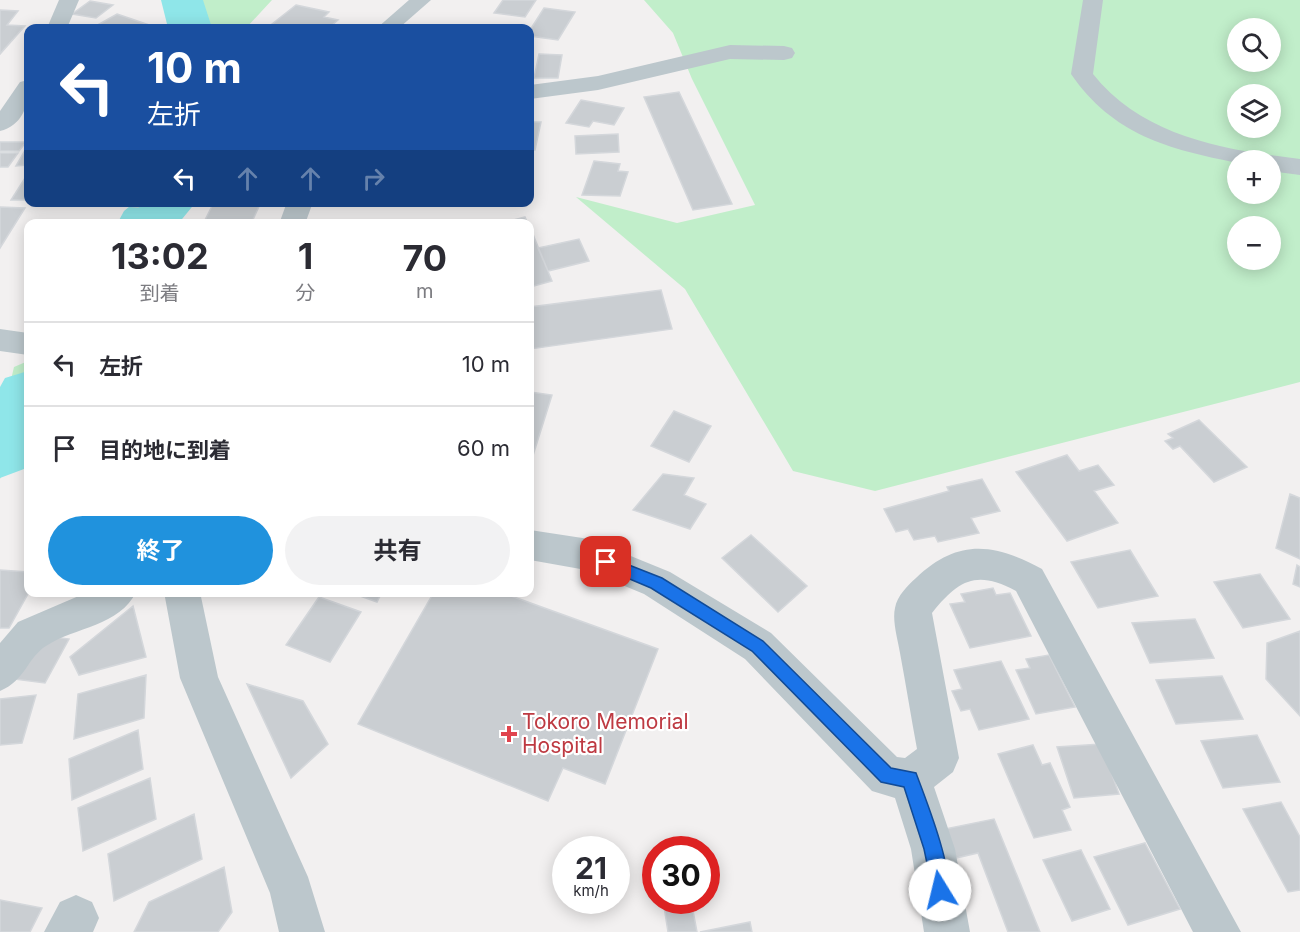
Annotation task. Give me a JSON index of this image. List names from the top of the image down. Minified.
{"places":{"health":["Tokoro Memorial Hospital"]},"page":{"map_buttons":["+","−"],"turn":["10 m","左折"],"eta":["13:02","到着","1","分","70","m"],"list":[{"name":"左折","value":"10 m"},{"name":"目的地に到着","value":"60 m"}],"buttons":["終了","共有"],"speed":"21 km/h","limit":"30"}}
